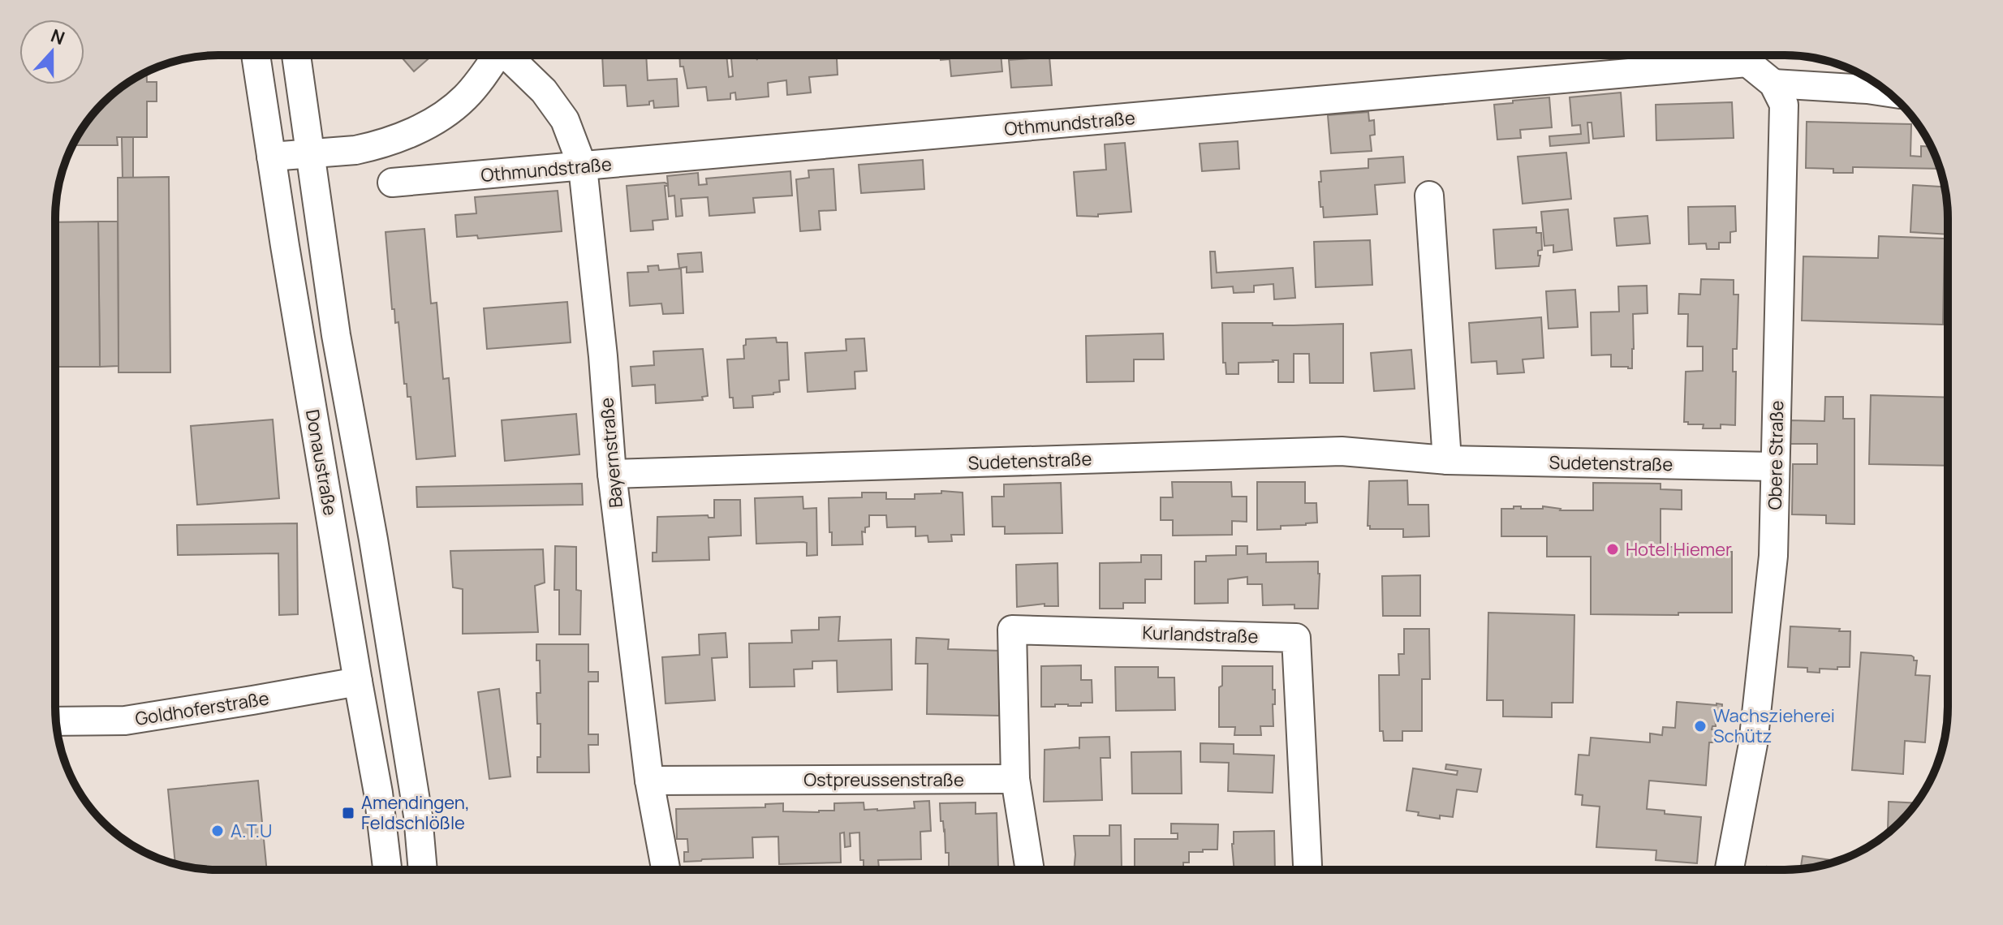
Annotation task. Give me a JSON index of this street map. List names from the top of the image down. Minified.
{"streets":{"street":["Othmundstraße","Bayernstraße","Obere Straße","Sudetenstraße","Donaustraße","Kurlandstraße","Goldhoferstraße","Ostpreussenstraße"]},"crossings":[["Othmundstraße","Bayernstraße"],["Bayernstraße","Sudetenstraße"],["Bayernstraße","Ostpreussenstraße"],["Obere Straße","Sudetenstraße"],["Donaustraße","Goldhoferstraße"],["Kurlandstraße","Ostpreussenstraße"]],"places":{"other":["Hotel Hiemer","Wachszieherei Schütz","A.T.U"],"transit":["Amendingen, Feldschlößle"]},"north":"top"}
